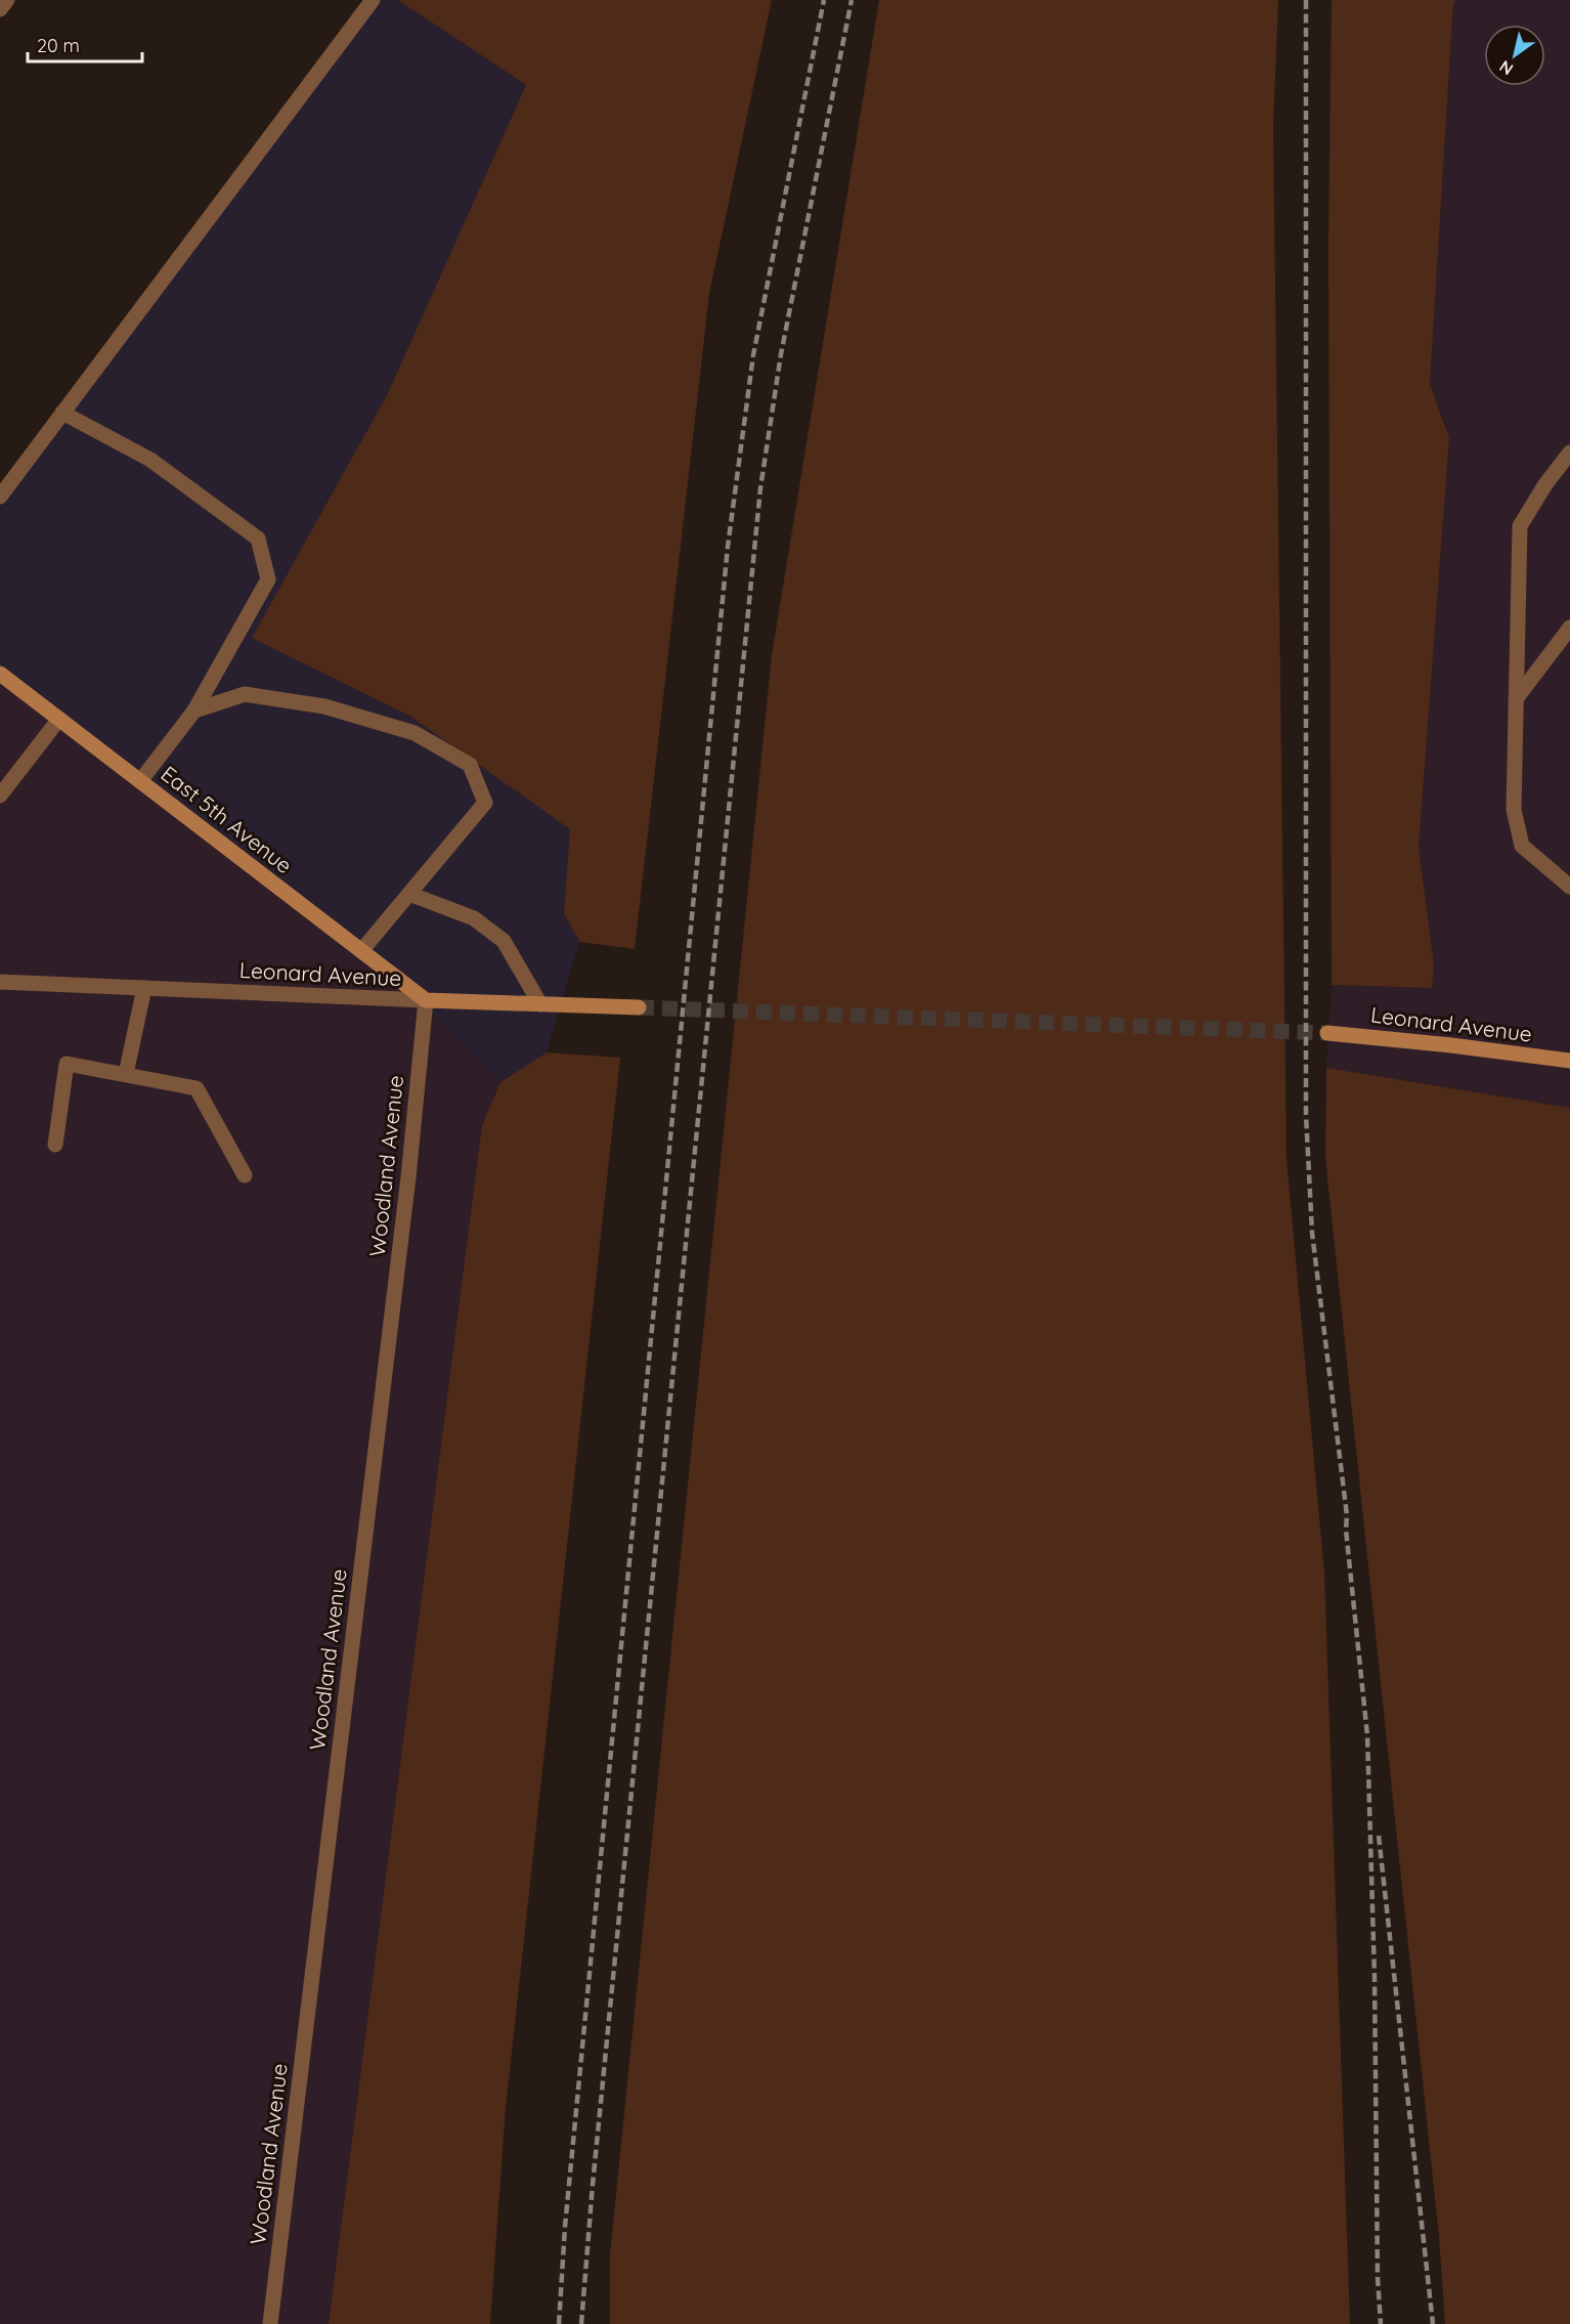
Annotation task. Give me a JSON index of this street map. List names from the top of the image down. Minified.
{"streets":{"main road":["East 5th Avenue","Leonard Avenue"],"street":["Woodland Avenue"]},"crossings":[["East 5th Avenue","Leonard Avenue"],["East 5th Avenue","Woodland Avenue"],["Leonard Avenue","Woodland Avenue"]],"scale_bar":"20 m","north":"bottom left"}
